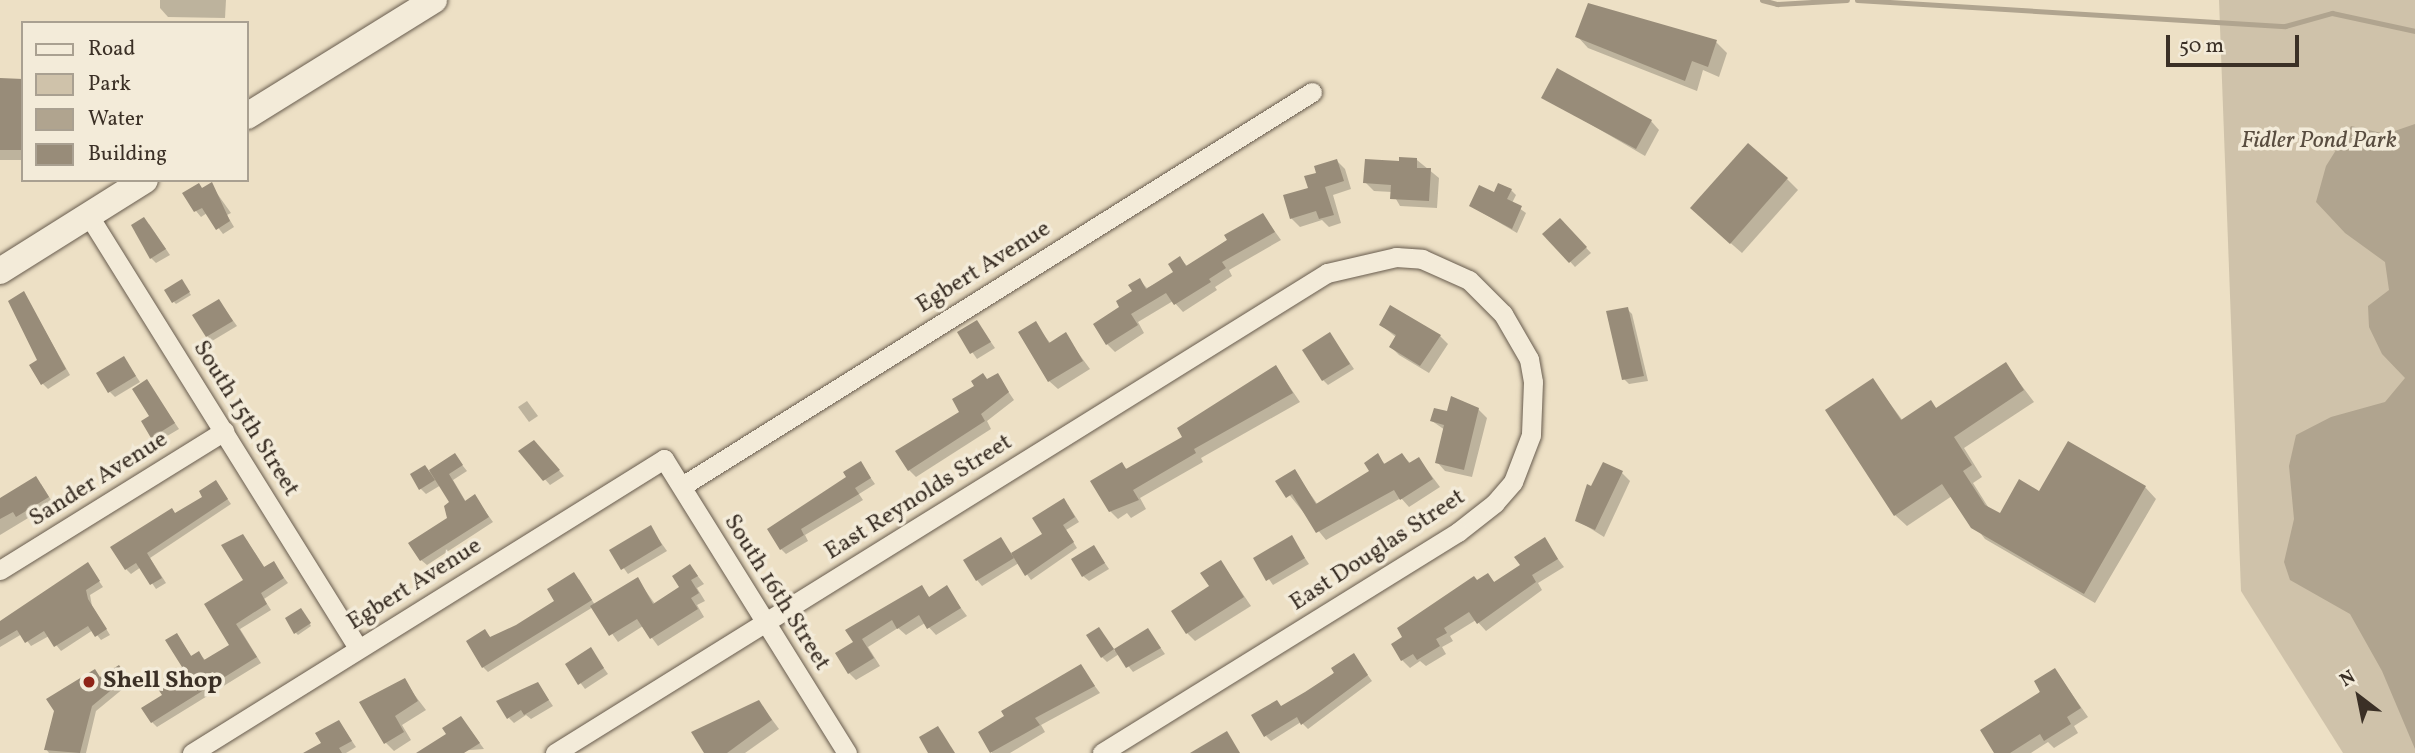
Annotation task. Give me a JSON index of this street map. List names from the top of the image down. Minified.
{"streets":{"street":["Egbert Avenue","South 15th Street","Sander Avenue","East Reynolds Street","East Douglas Street","South 16th Street"]},"crossings":[["Egbert Avenue","South 15th Street"],["Egbert Avenue","South 16th Street"],["South 15th Street","Sander Avenue"],["East Reynolds Street","East Douglas Street"],["East Reynolds Street","South 16th Street"]],"parks":["Fidler Pond Park"],"places":["Shell Shop"],"legend":["Road","Park","Water","Building"],"scale_bar":"50 m","north":"top left"}
